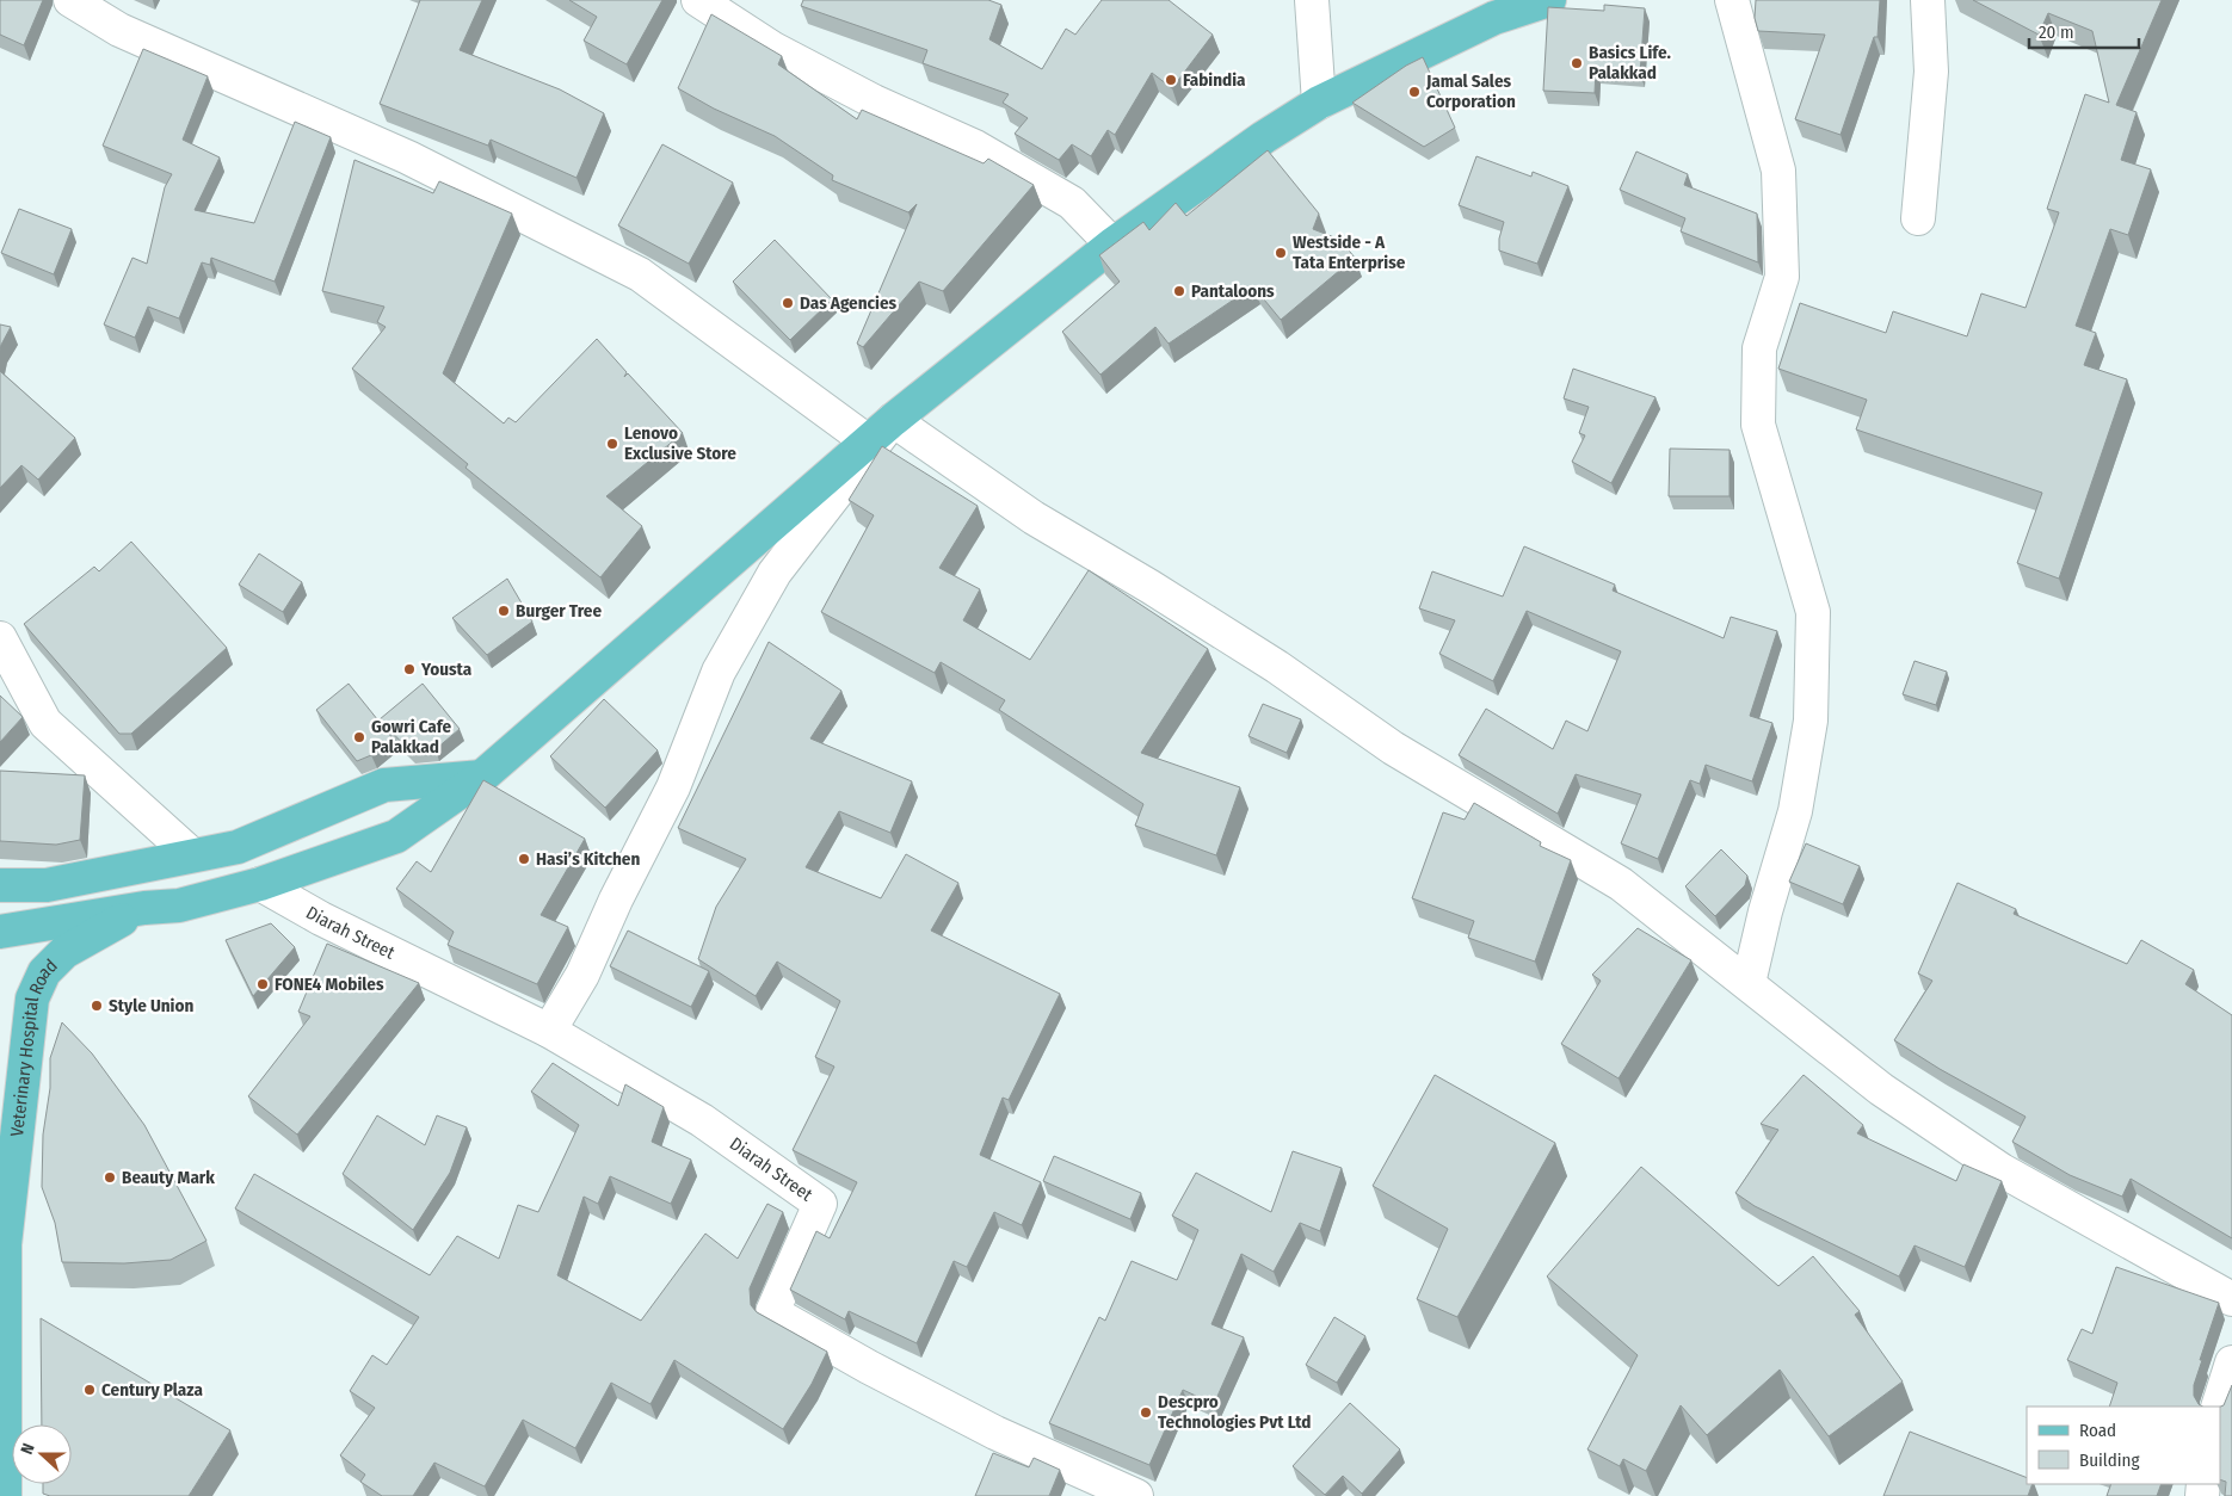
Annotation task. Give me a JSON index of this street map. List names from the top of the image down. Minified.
{"streets":{"main road":["Veterinary Hospital Road"],"street":["Diarah Street"]},"places":["Basics Life. Palakkad","Fabindia","Jamal Sales Corporation","Westside - A Tata Enterprise","Pantaloons","Das Agencies","Lenovo Exclusive Store","Burger Tree","Yousta","Gowri Cafe Palakkad","Hasi’s Kitchen","FONE4 Mobiles","Style Union","Beauty Mark","Century Plaza","Descpro Technologies Pvt Ltd"],"legend":["Road","Building"],"scale_bar":"20 m","north":"left"}
